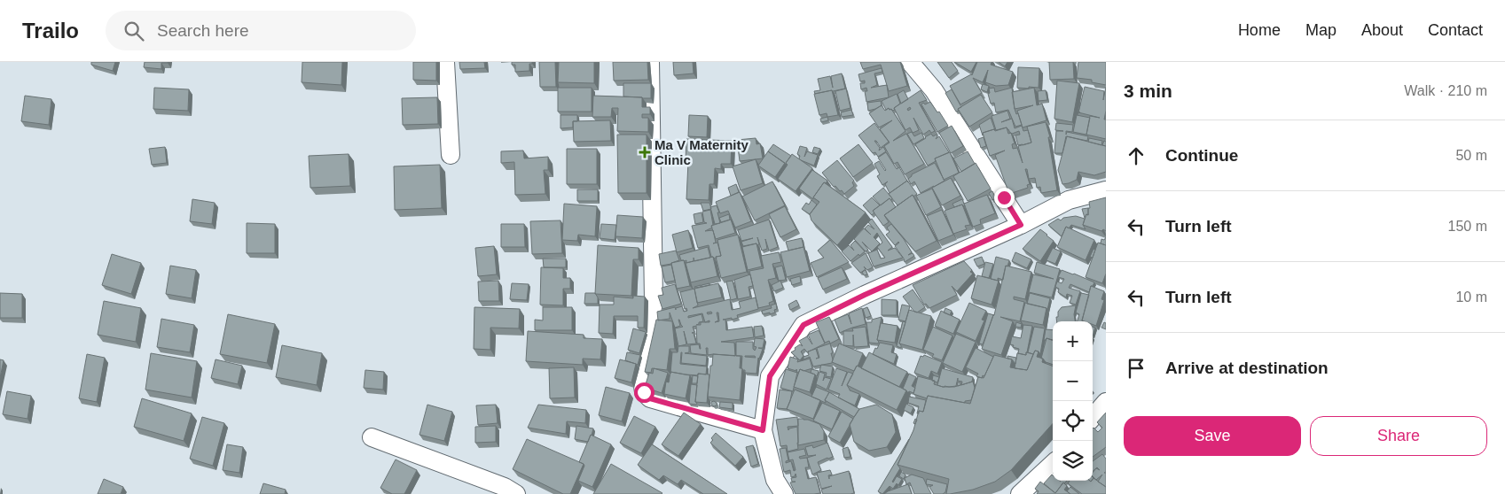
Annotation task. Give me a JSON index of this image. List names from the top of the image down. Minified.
{"places":{"health":["Ma V Maternity Clinic"]},"page":{"header":"Trailo","search":"Search here","nav":["Home","Map","About","Contact"],"heading":["3 min","Walk · 210 m"],"list":[["Continue","50 m"],["Turn left","150 m"],["Turn left","10 m"],"Arrive at destination"],"map_buttons":["+","−"],"buttons":["Save","Share"]}}
